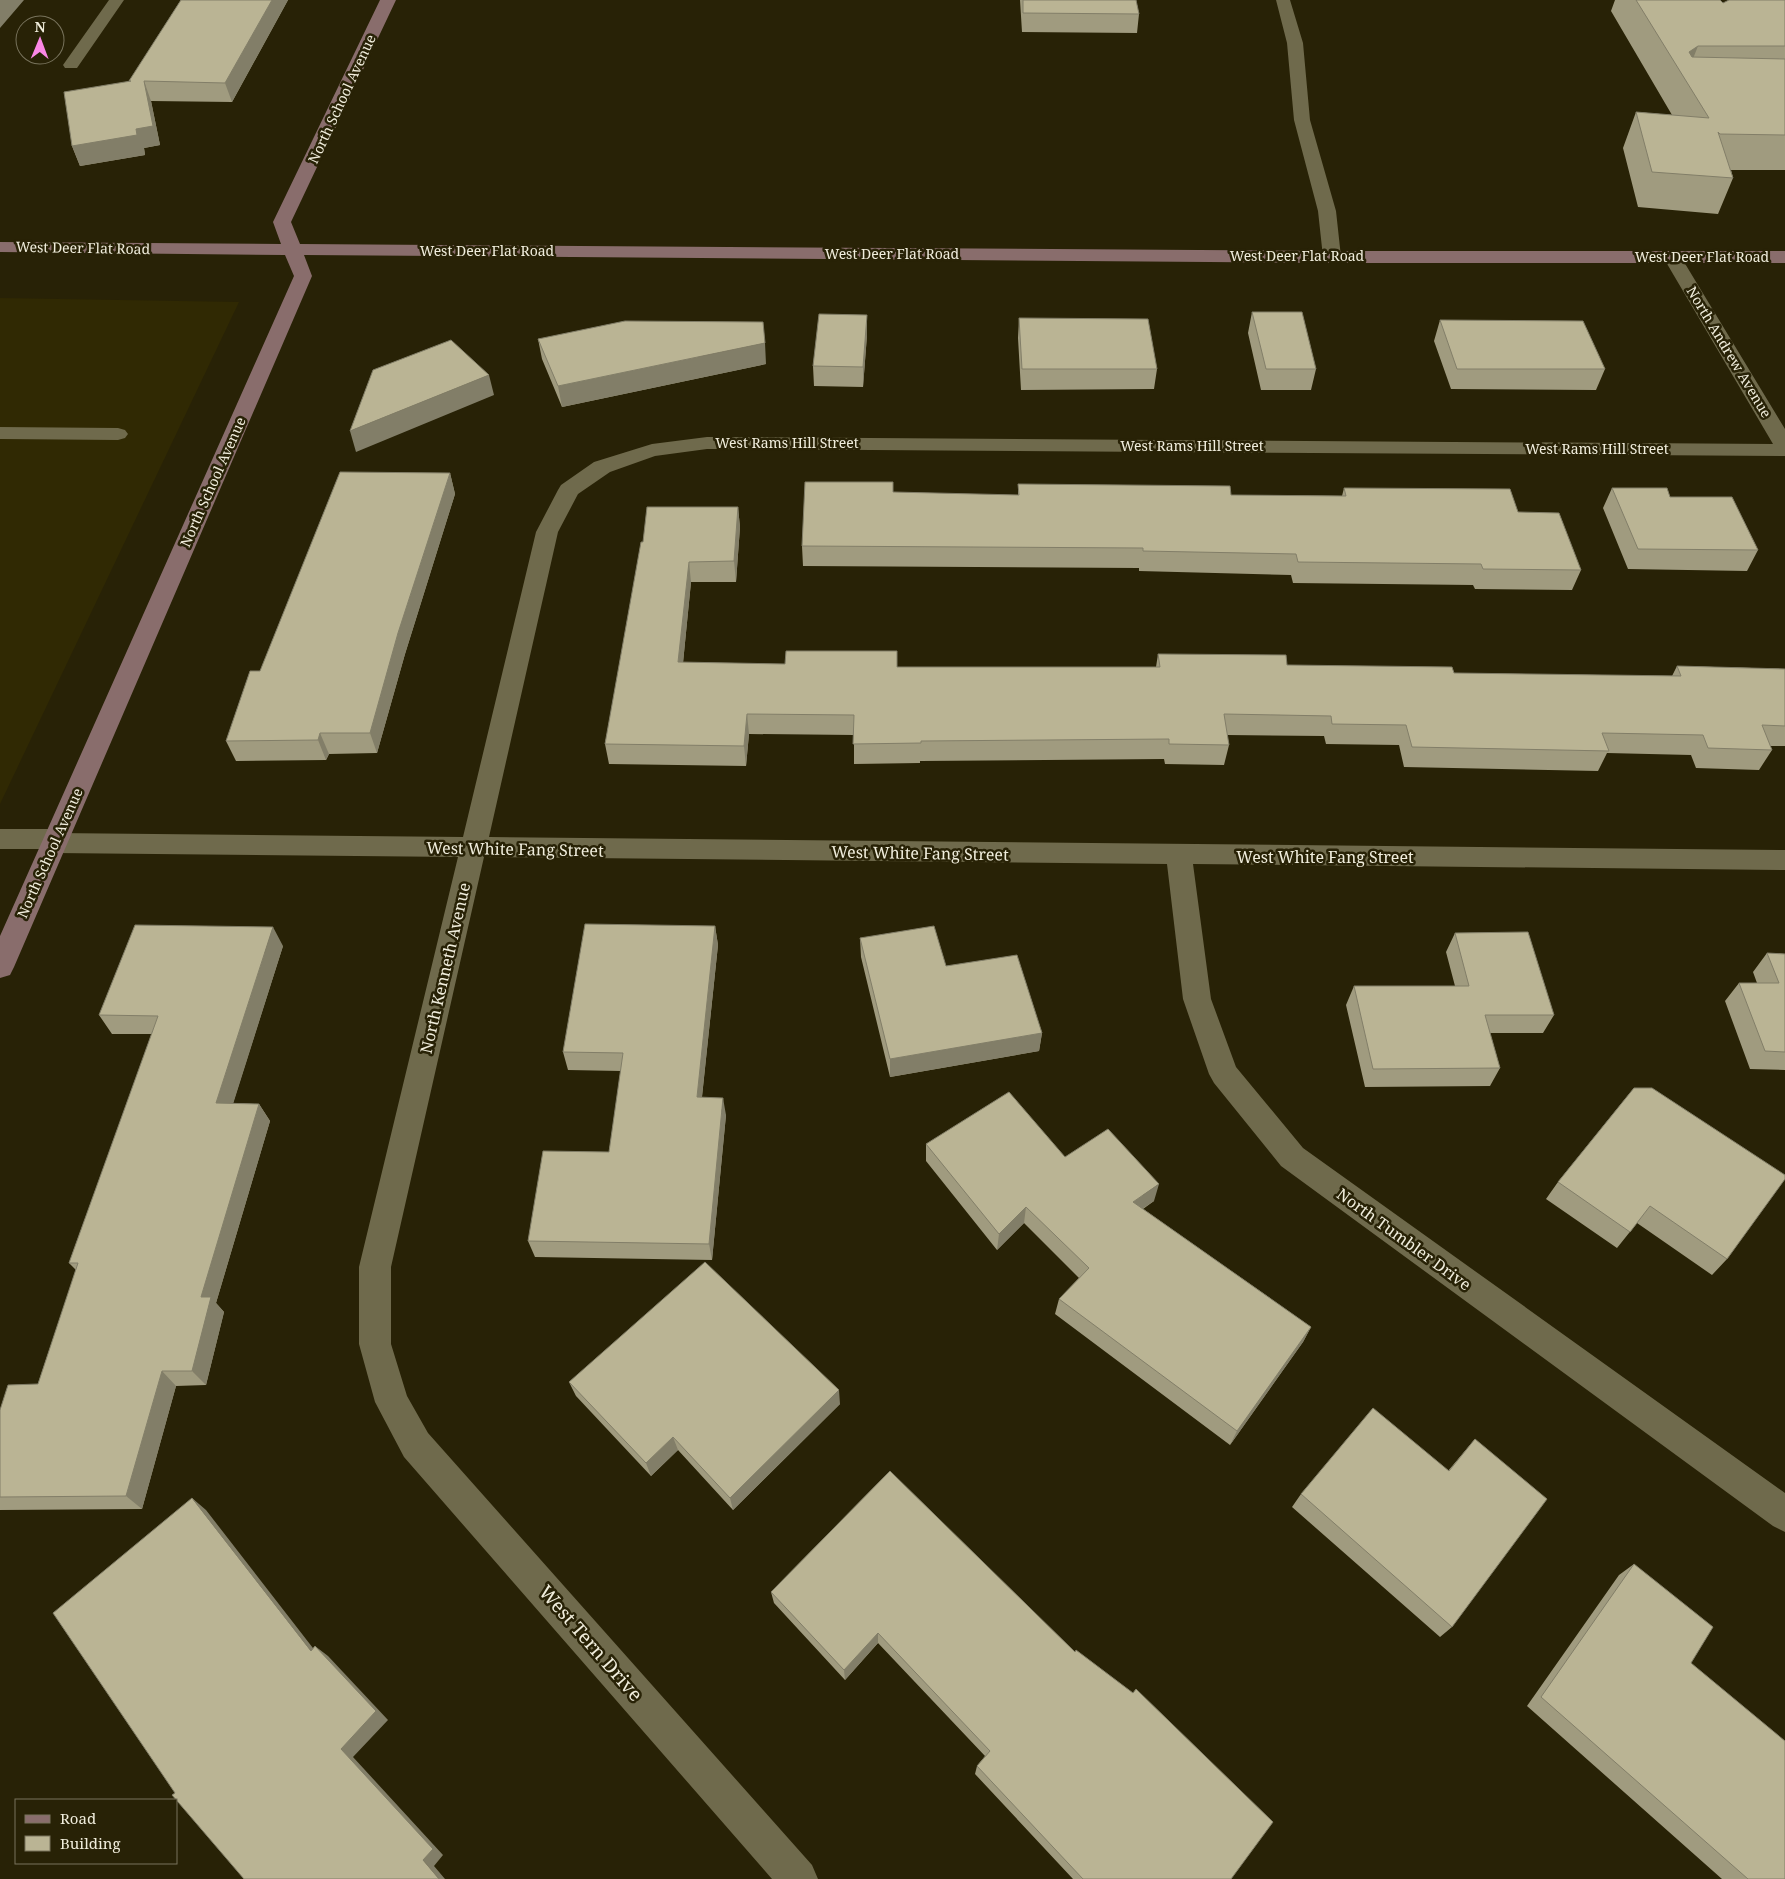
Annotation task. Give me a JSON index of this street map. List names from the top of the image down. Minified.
{"streets":{"main road":["North School Avenue","West Deer Flat Road"],"street":["North Andrew Avenue","West Rams Hill Street","West White Fang Street","North Kenneth Avenue","North Tumbler Drive","West Tern Drive"]},"crossings":[["North School Avenue","West Deer Flat Road"],["North School Avenue","West White Fang Street"],["West Deer Flat Road","North Andrew Avenue"],["West Rams Hill Street","North Kenneth Avenue"],["West White Fang Street","North Kenneth Avenue"],["West White Fang Street","North Tumbler Drive"],["North Kenneth Avenue","West Tern Drive"]],"legend":["Road","Building"],"north":"top"}
